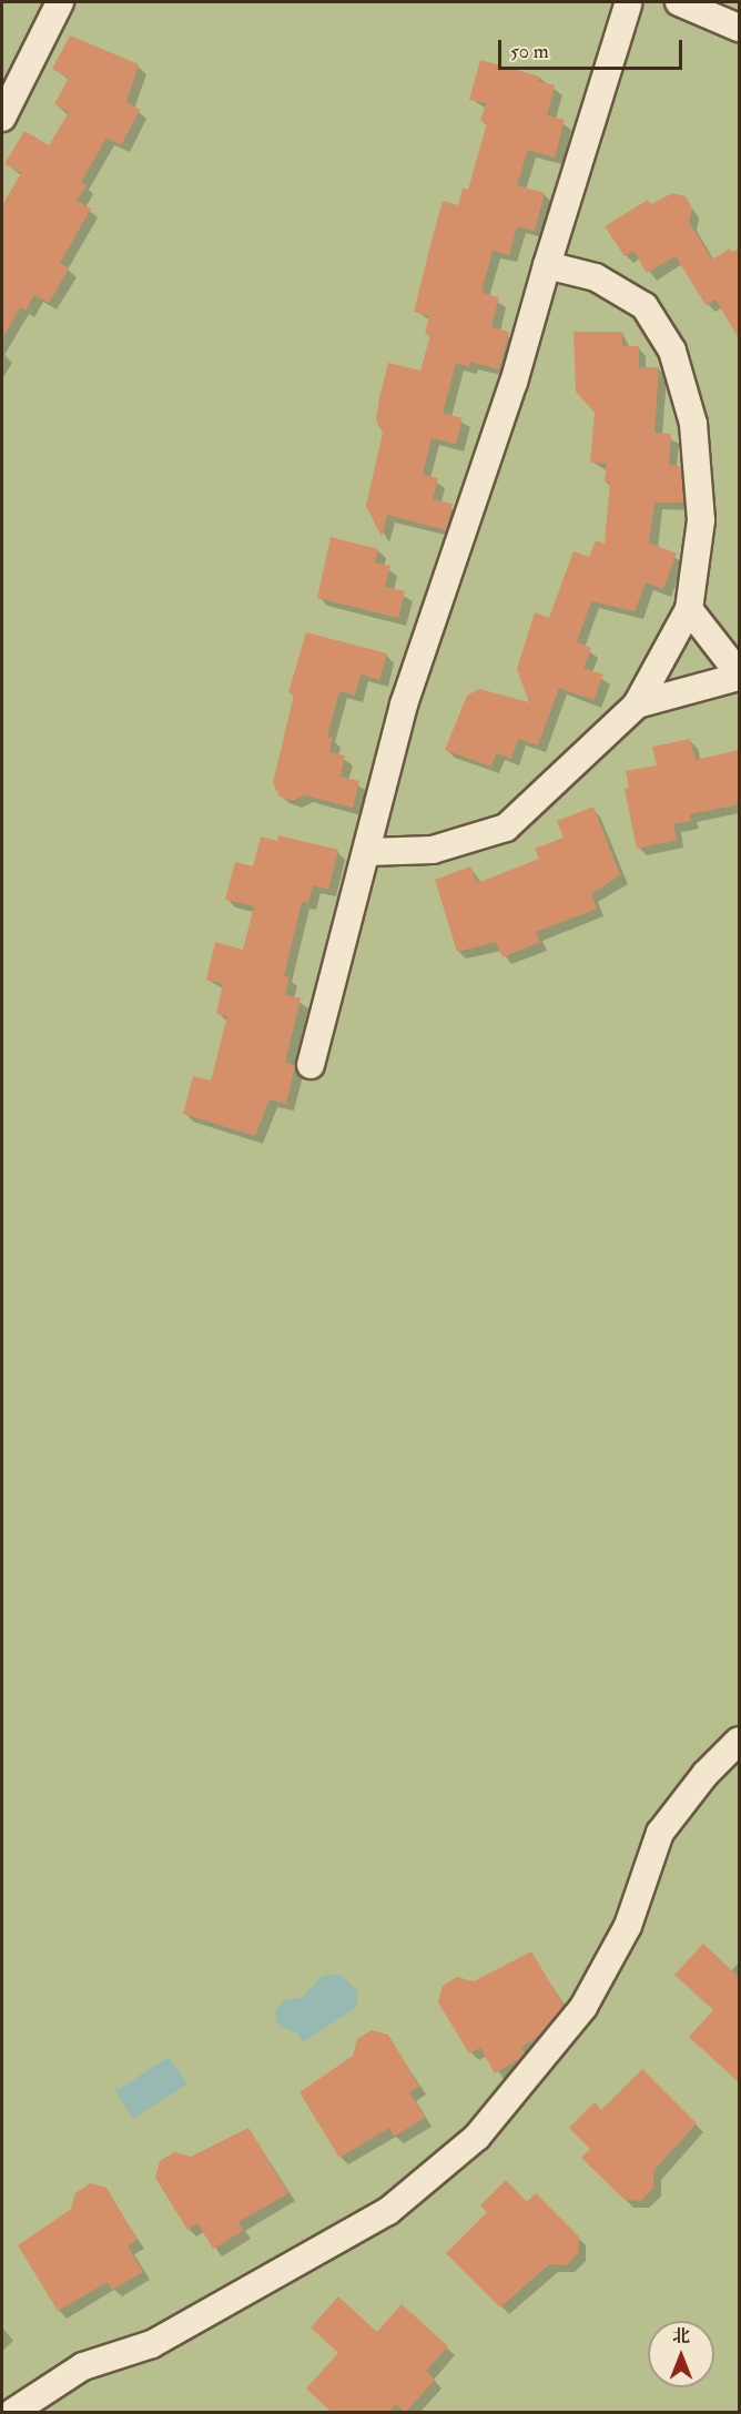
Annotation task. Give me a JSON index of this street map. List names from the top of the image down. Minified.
{"scale_bar":"50 m","north":"top"}
